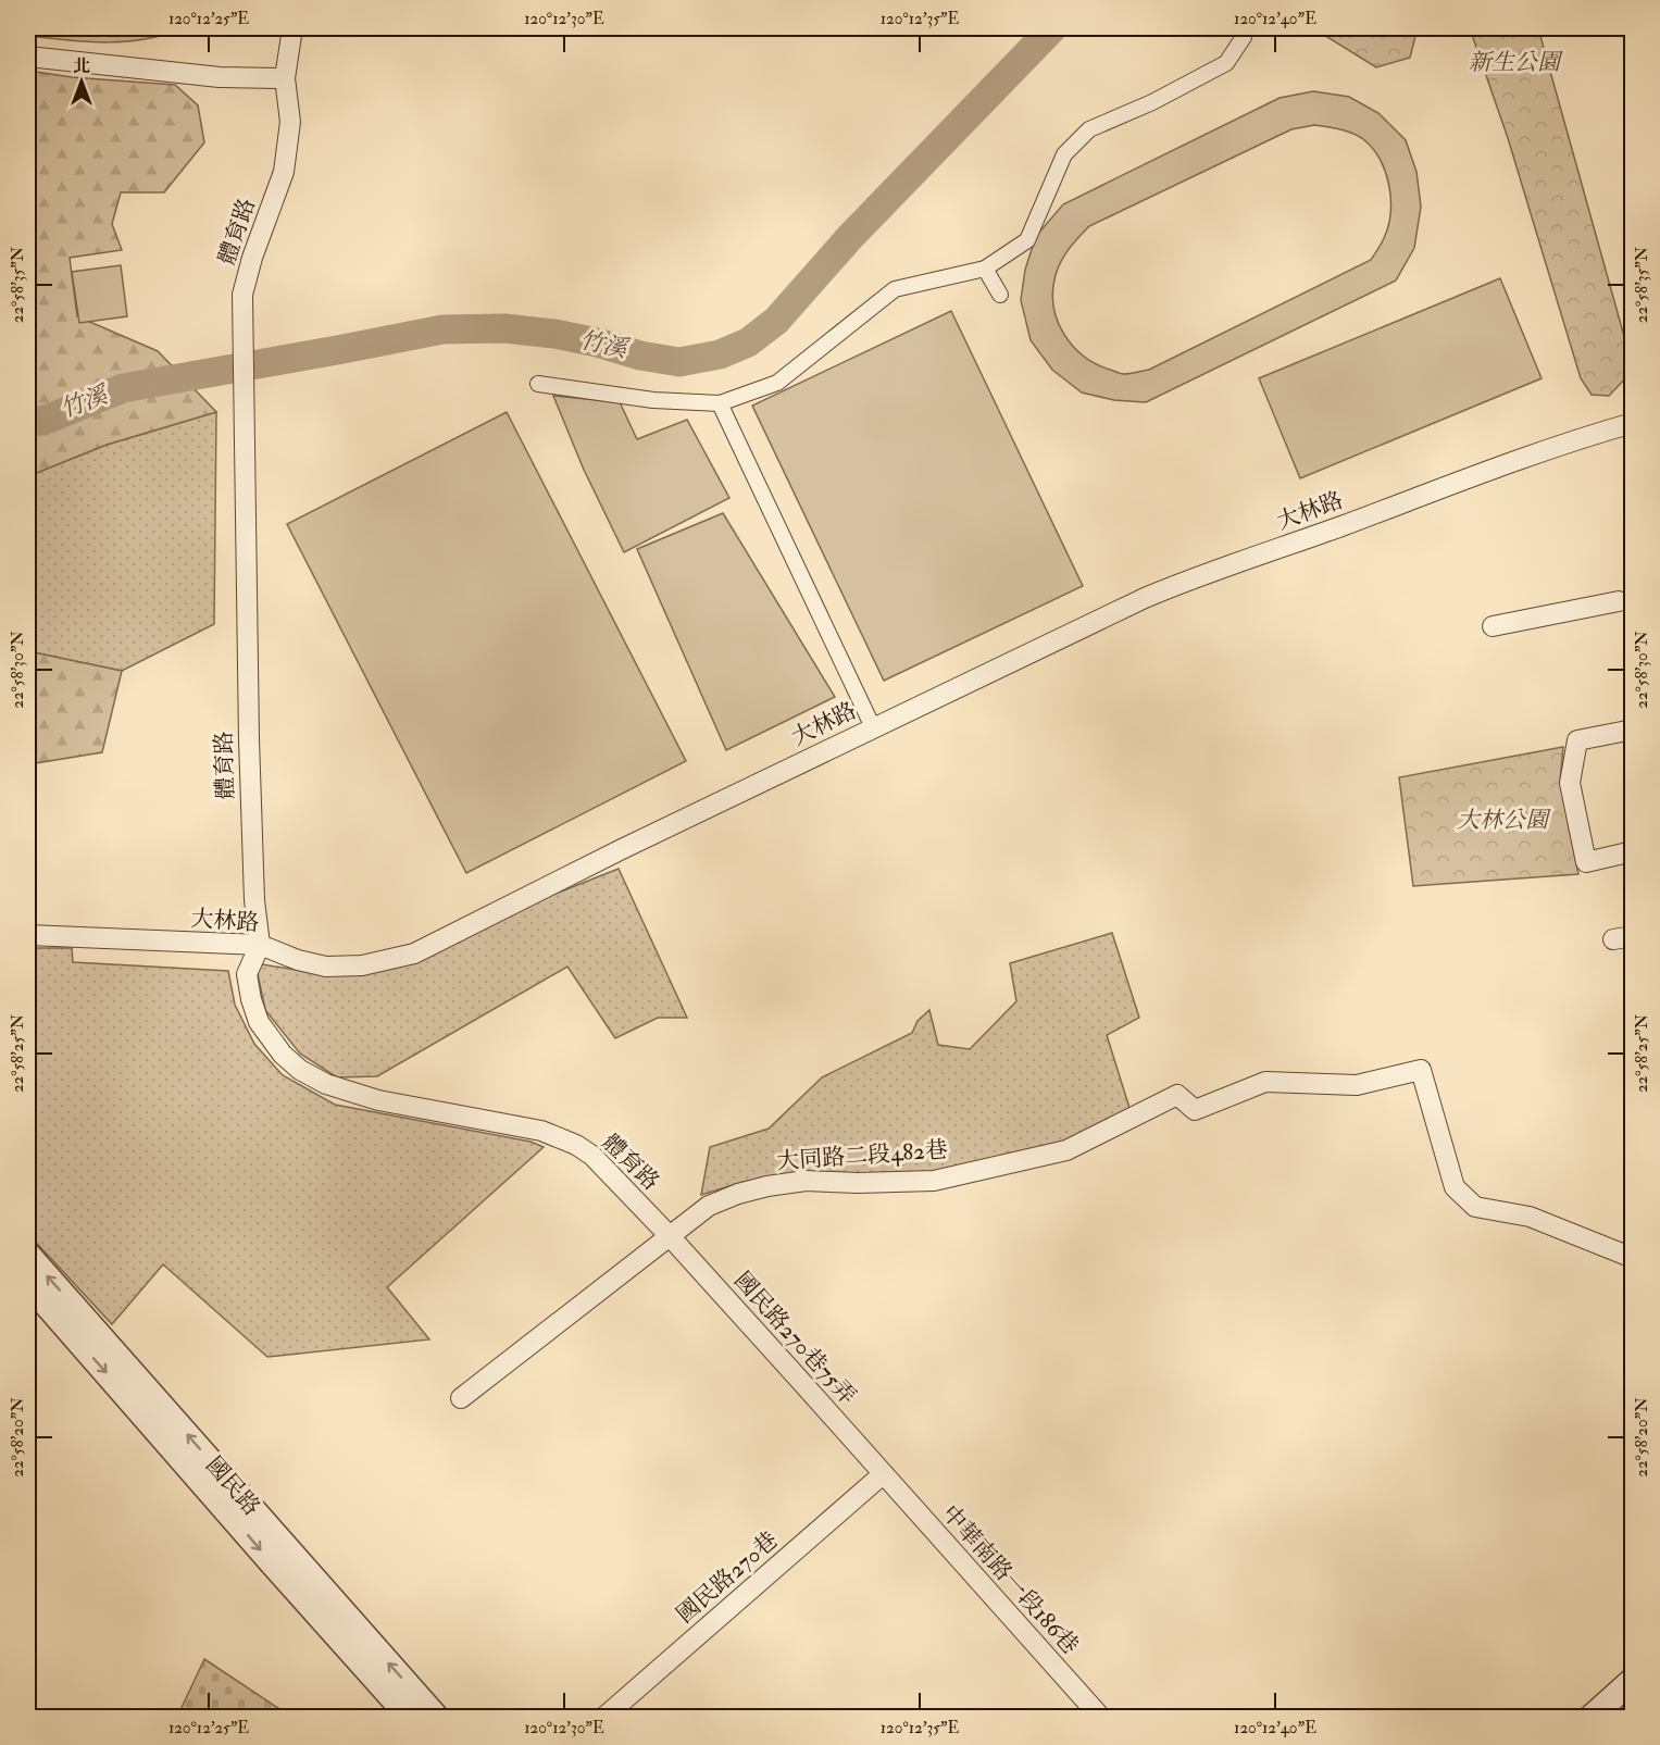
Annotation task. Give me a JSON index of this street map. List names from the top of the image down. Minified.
{"streets":{"street":["體育路","大林路","大同路二段482巷","國民路270巷75弄","國民路","國民路270巷","中華南路一段186巷"]},"crossings":[["體育路","大林路"],["體育路","大同路二段482巷"],["體育路","國民路270巷75弄"],["大同路二段482巷","國民路270巷75弄"],["國民路270巷75弄","國民路270巷"],["國民路270巷75弄","中華南路一段186巷"],["國民路270巷","中華南路一段186巷"]],"water":["竹溪"],"parks":["新生公園","大林公園"],"north":"top","coordinates":["120°12'25\"E","120°12'30\"E","120°12'35\"E","120°12'40\"E","22°58'35\"N","22°58'30\"N","22°58'25\"N","22°58'20\"N"]}
